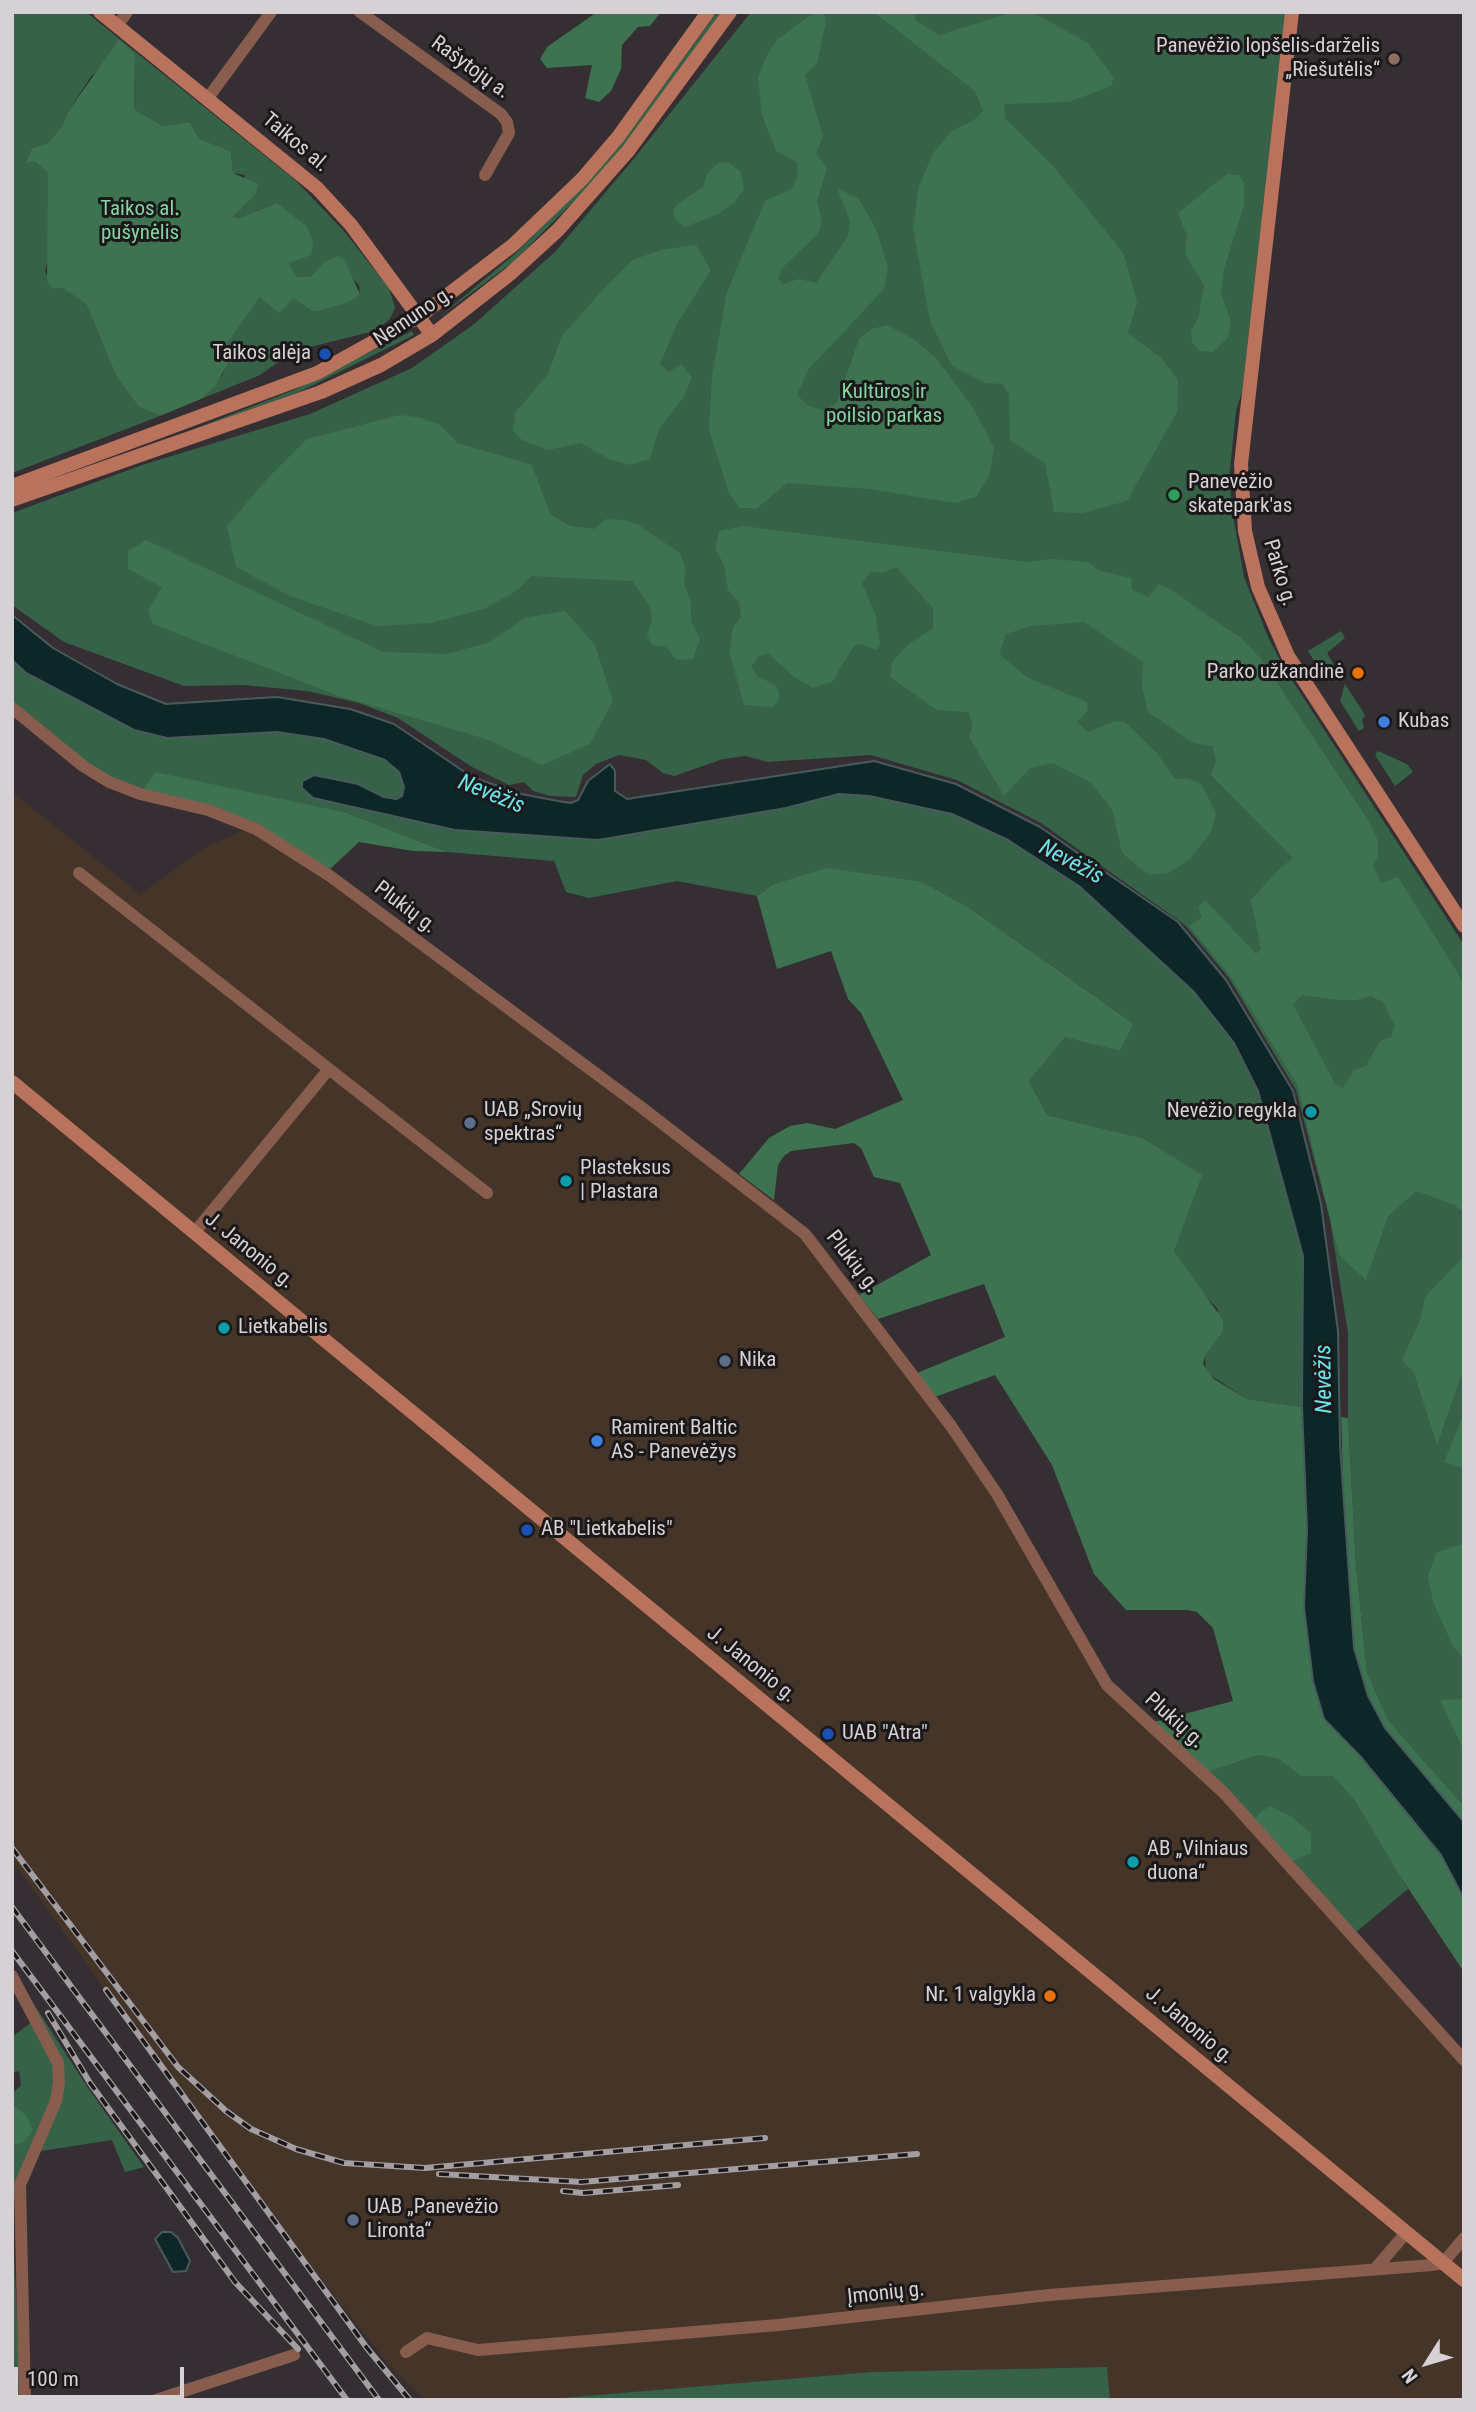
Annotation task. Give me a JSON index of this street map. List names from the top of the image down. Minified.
{"streets":{"main road":["Taikos al.","Nemuno g.","Parko g.","J. Janonio g."],"street":["Rašytojų a.","Plukių g.","Įmonių g."]},"crossings":[["Taikos al.","Nemuno g."],["J. Janonio g.","Įmonių g."]],"water":["Nevėžis"],"parks":["Taikos al. pušynėlis","Kultūros ir poilsio parkas"],"places":["Panevėžio lopšelis-darželis „Riešutėlis“","Taikos alėja","Panevėžio skatepark'as","Parko užkandinė","Kubas","Nevėžio regykla","UAB „Srovių spektras“","Plasteksus | Plastara","Lietkabelis","Nika","Ramirent Baltic AS - Panevėžys","AB \"Lietkabelis\"","UAB \"Atra\"","AB „Vilniaus duona“","Nr. 1 valgykla","UAB „Panevėžio Lironta“"],"scale_bar":"100 m","north":"bottom left"}
